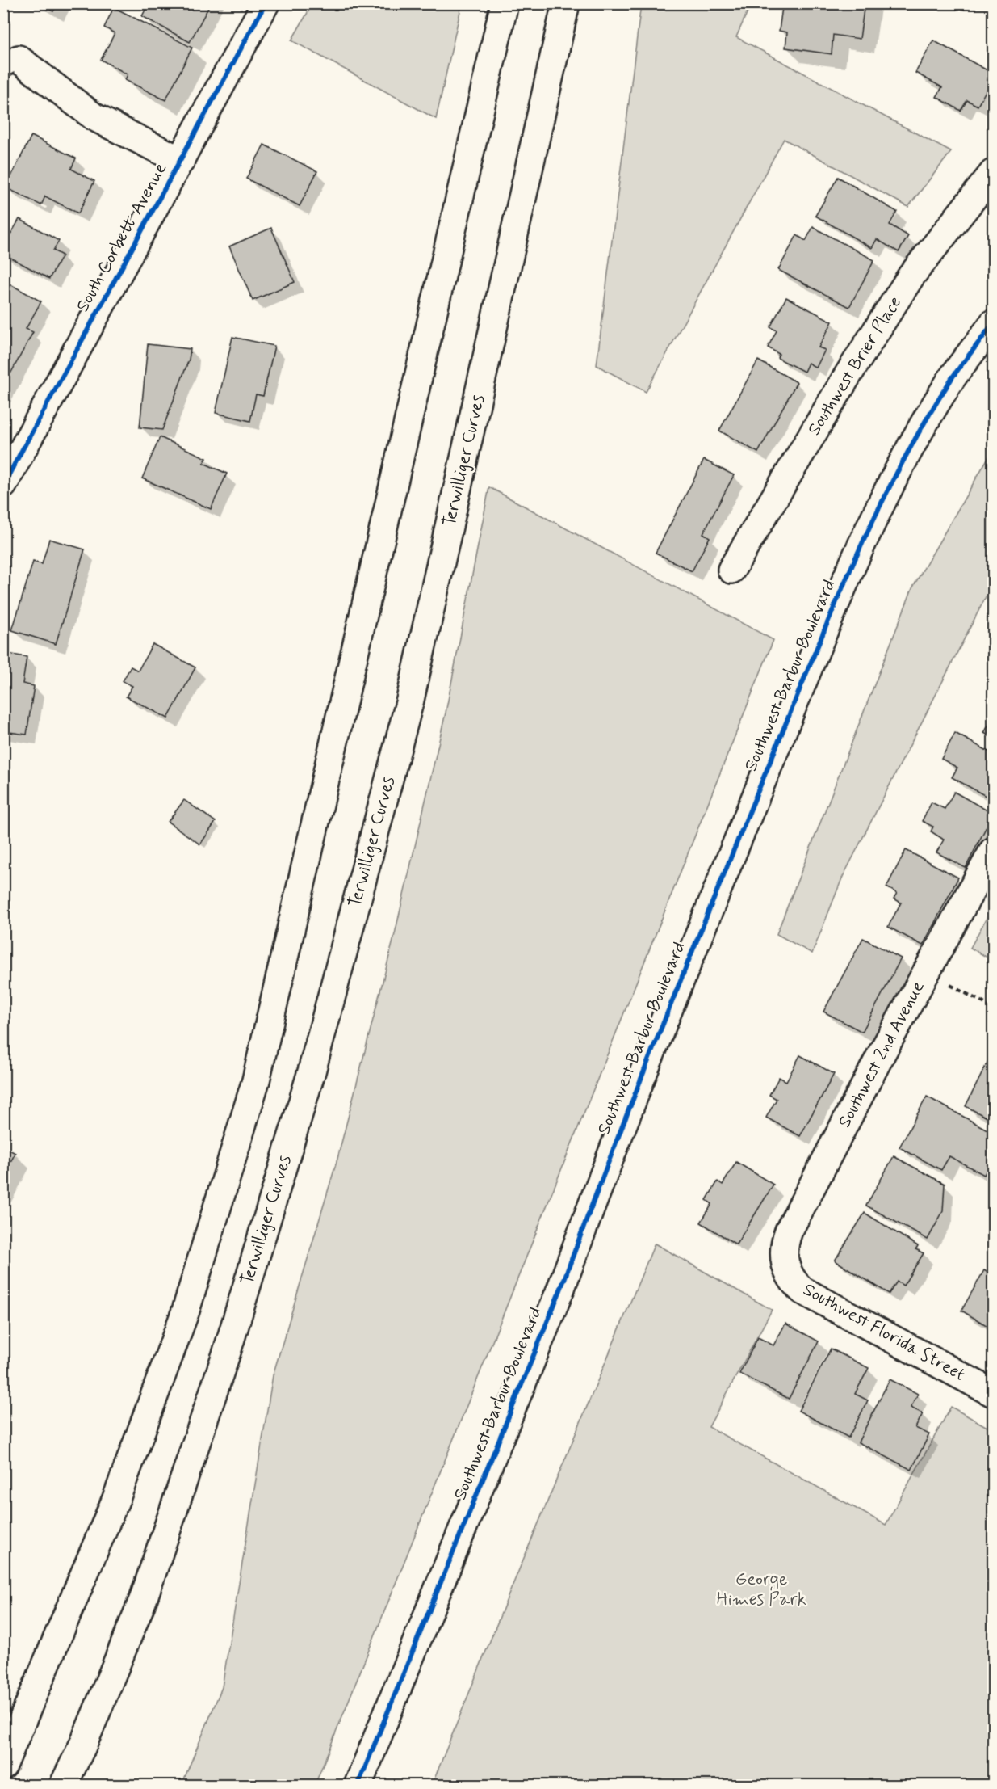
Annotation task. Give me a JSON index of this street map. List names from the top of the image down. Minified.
{"streets":{"main road":["South Corbett Avenue","Southwest Brier Place","Terwilliger Curves","Southwest Barbur Boulevard","Southwest 2nd Avenue","Southwest Florida Street"]},"crossings":[["Southwest 2nd Avenue","Southwest Florida Street"]],"parks":["George Himes Park"]}
